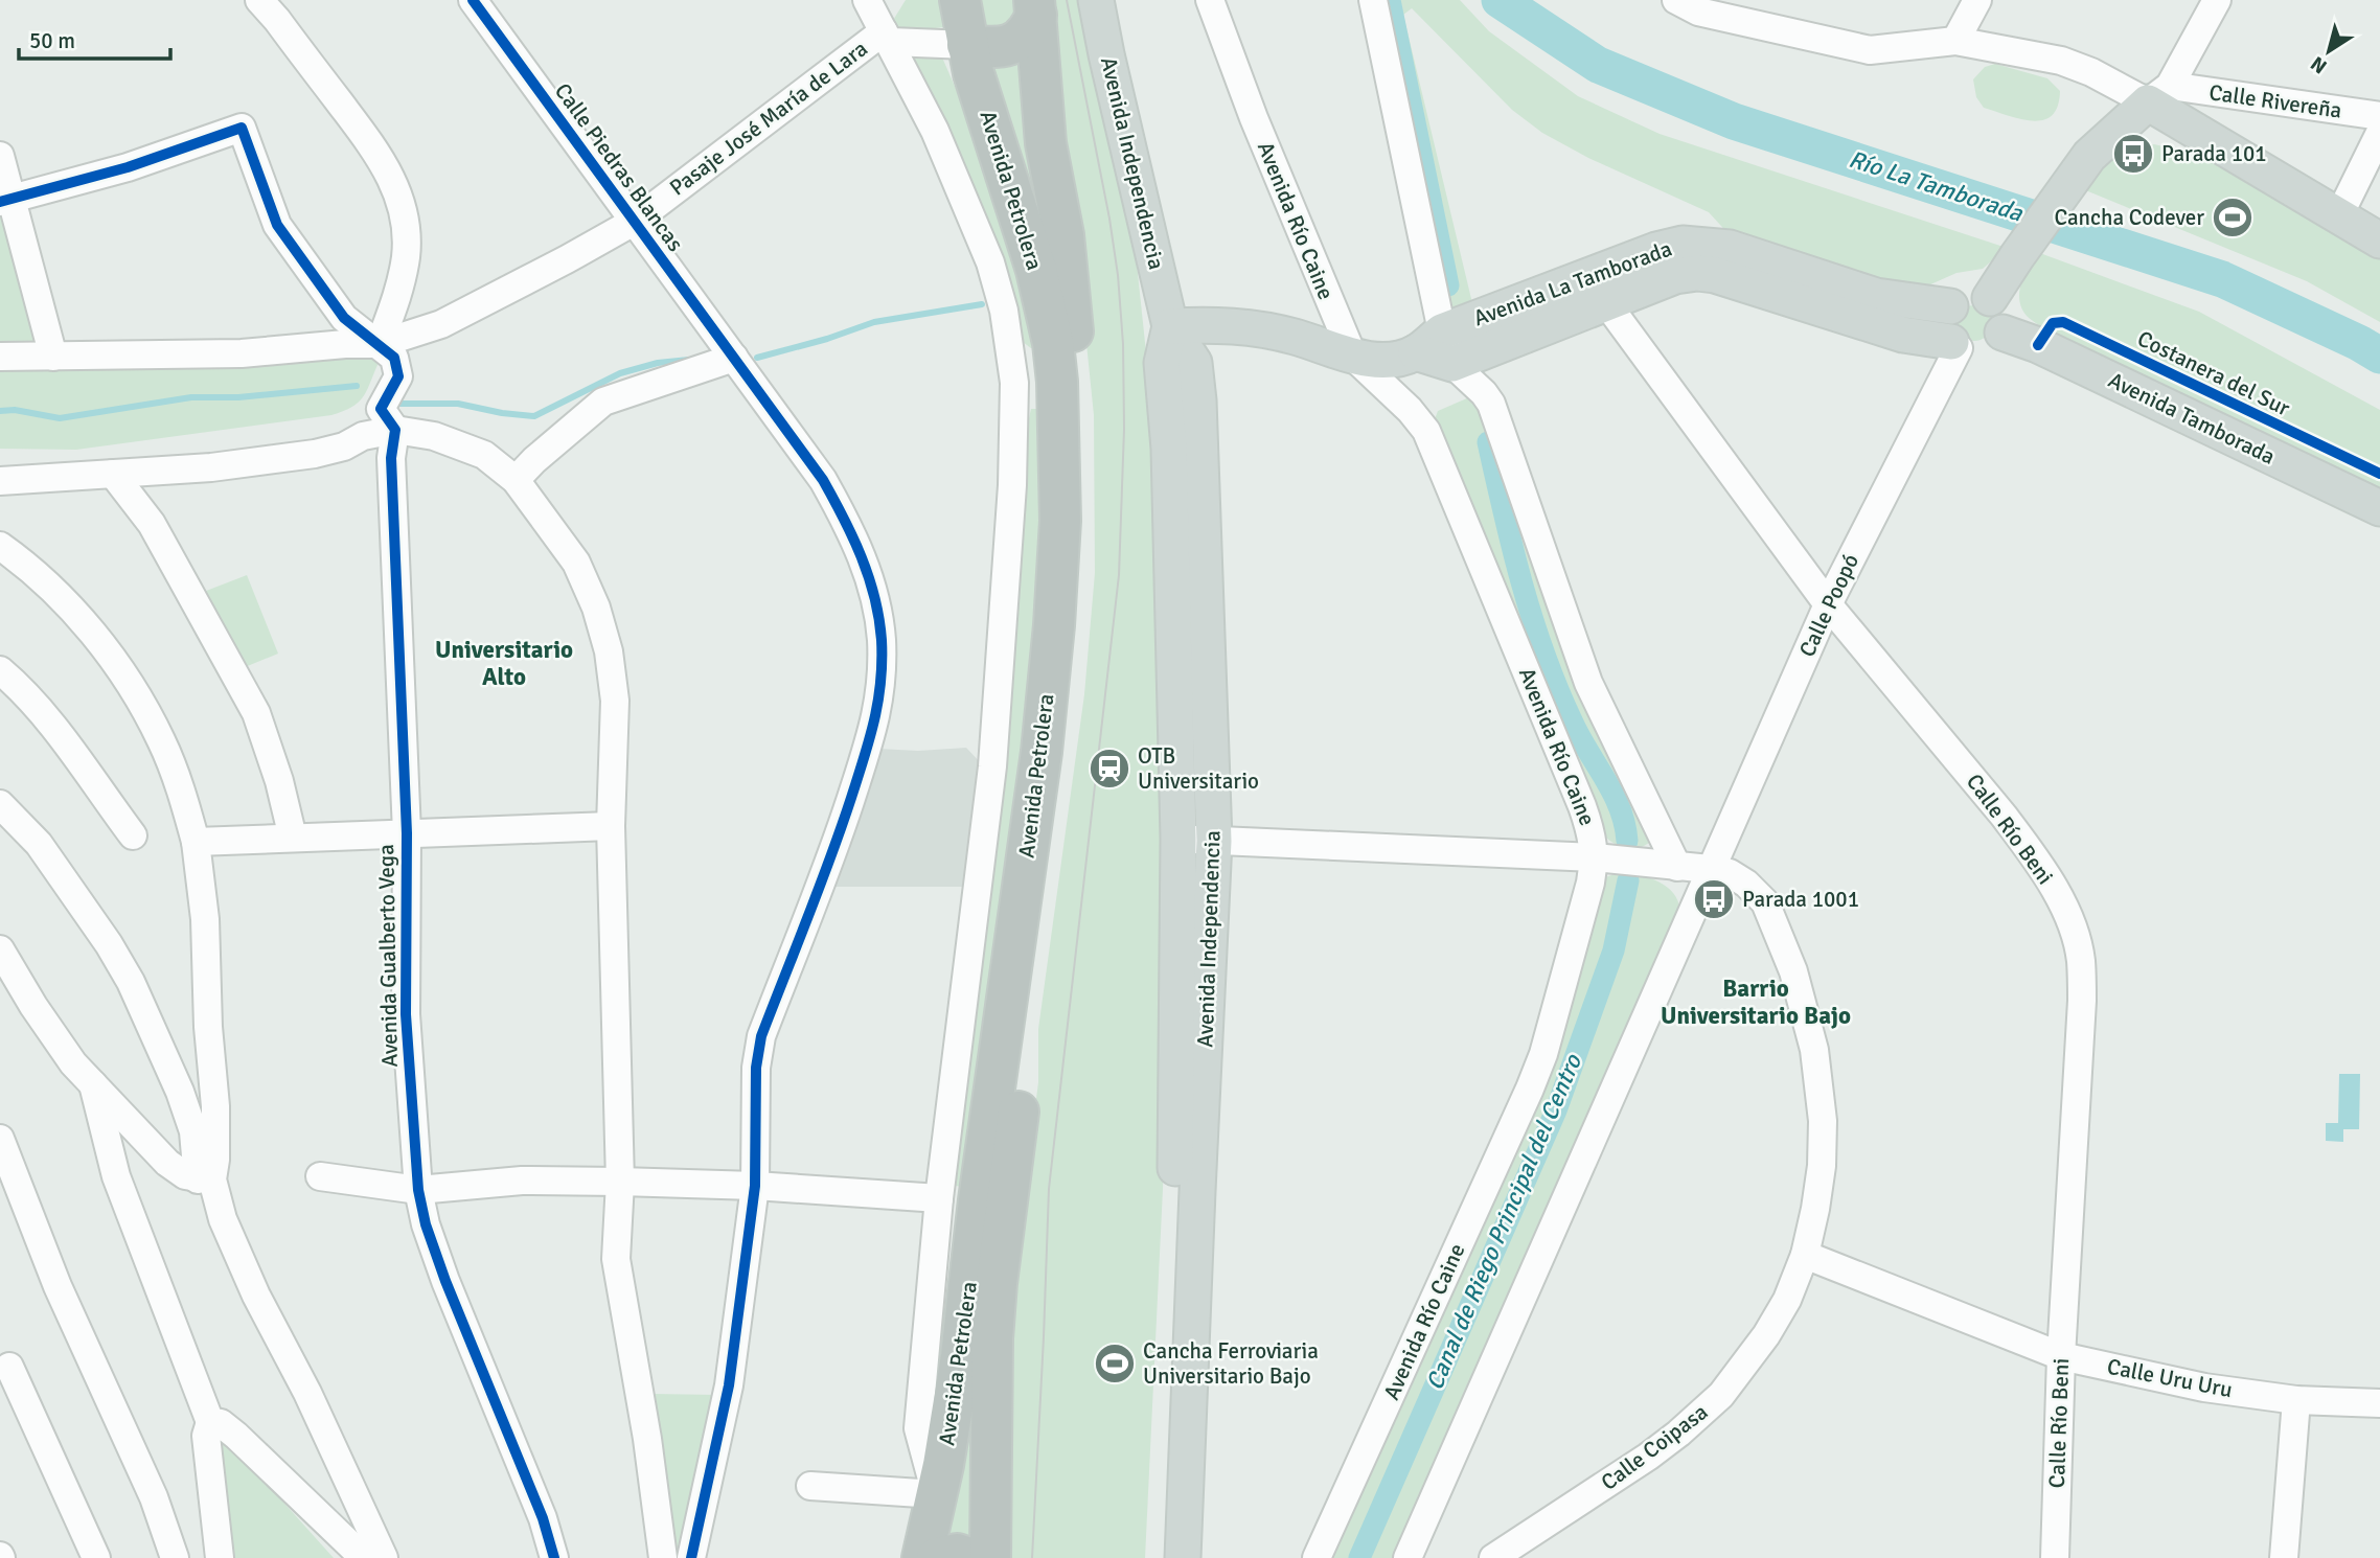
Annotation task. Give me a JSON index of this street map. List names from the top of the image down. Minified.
{"streets":{"highway":["Avenida Petrolera"],"main road":["Avenida Independencia","Avenida La Tamborada","Avenida Tamborada"],"street":["Calle Rivereña","Pasaje José María de Lara","Calle Piedras Blancas","Avenida Río Caine","Calle Poopó","Calle Río Beni","Avenida Gualberto Vega","Calle Uru Uru","Calle Coipasa"],"cycle path":["Costanera del Sur"]},"crossings":[["Pasaje José María de Lara","Calle Piedras Blancas"],["Pasaje José María de Lara","Avenida Petrolera"],["Pasaje José María de Lara","Avenida Gualberto Vega"],["Avenida Independencia","Avenida La Tamborada"],["Avenida Río Caine","Avenida La Tamborada"],["Avenida La Tamborada","Avenida Tamborada"],["Avenida La Tamborada","Calle Poopó"],["Avenida La Tamborada","Calle Río Beni"],["Avenida Tamborada","Calle Poopó"],["Calle Poopó","Calle Río Beni"],["Calle Poopó","Calle Coipasa"],["Calle Río Beni","Calle Uru Uru"],["Calle Uru Uru","Calle Coipasa"]],"districts":["Universitario Alto","Barrio Universitario Bajo"],"water":["Río La Tamborada","Canal de Riego Principal del Centro"],"places":{"bus stop":["Parada 101","Parada 1001"],"sports":["Cancha Codever","Cancha Ferroviaria Universitario Bajo"],"station":["OTB Universitario"]},"scale_bar":"50 m","north":"bottom left"}
